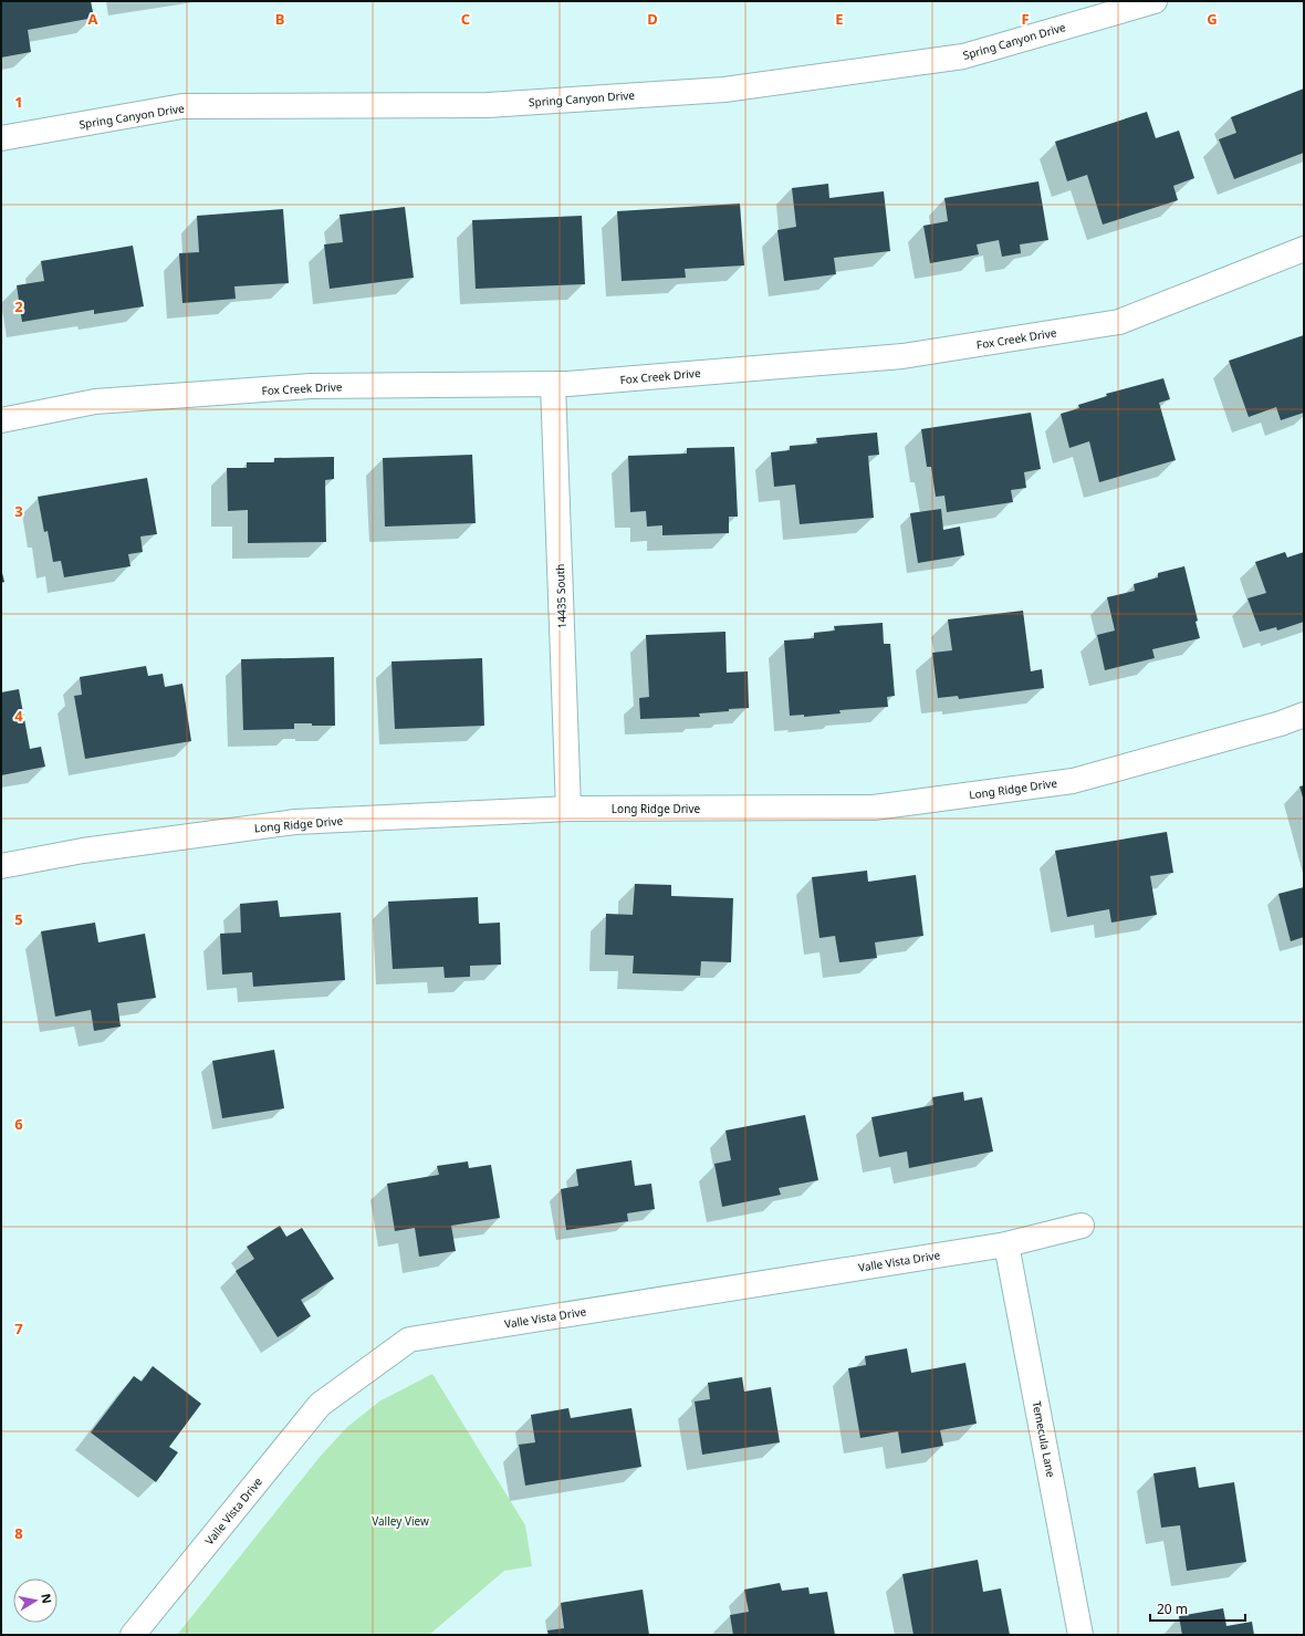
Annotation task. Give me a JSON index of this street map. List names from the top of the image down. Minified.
{"streets":{"street":["Spring Canyon Drive","Fox Creek Drive","14435 South","Long Ridge Drive","Valle Vista Drive","Temecula Lane"]},"crossings":[["Fox Creek Drive","14435 South"],["14435 South","Long Ridge Drive"],["Valle Vista Drive","Temecula Lane"]],"parks":["Valley View"],"scale_bar":"20 m","north":"right","grid":{"columns":["A","B","C","D","E","F","G"],"rows":["1","2","3","4","5","6","7","8"]}}
